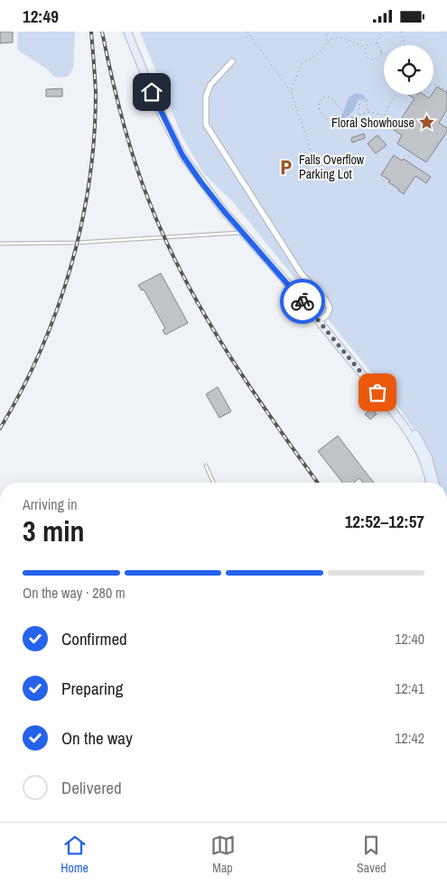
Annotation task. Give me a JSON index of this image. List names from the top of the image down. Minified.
{"places":{"place":["Floral Showhouse"],"parking":["Falls Overflow Parking Lot"]},"page":{"status":"12:49","heading":["3 min","Arriving in","12:52–12:57"],"bar":"On the way · 280 m","list":[["Confirmed","12:40"],["Preparing","12:41"],["On the way","12:42"],"Delivered"],"tabs":["Home","Map","Saved"]}}
